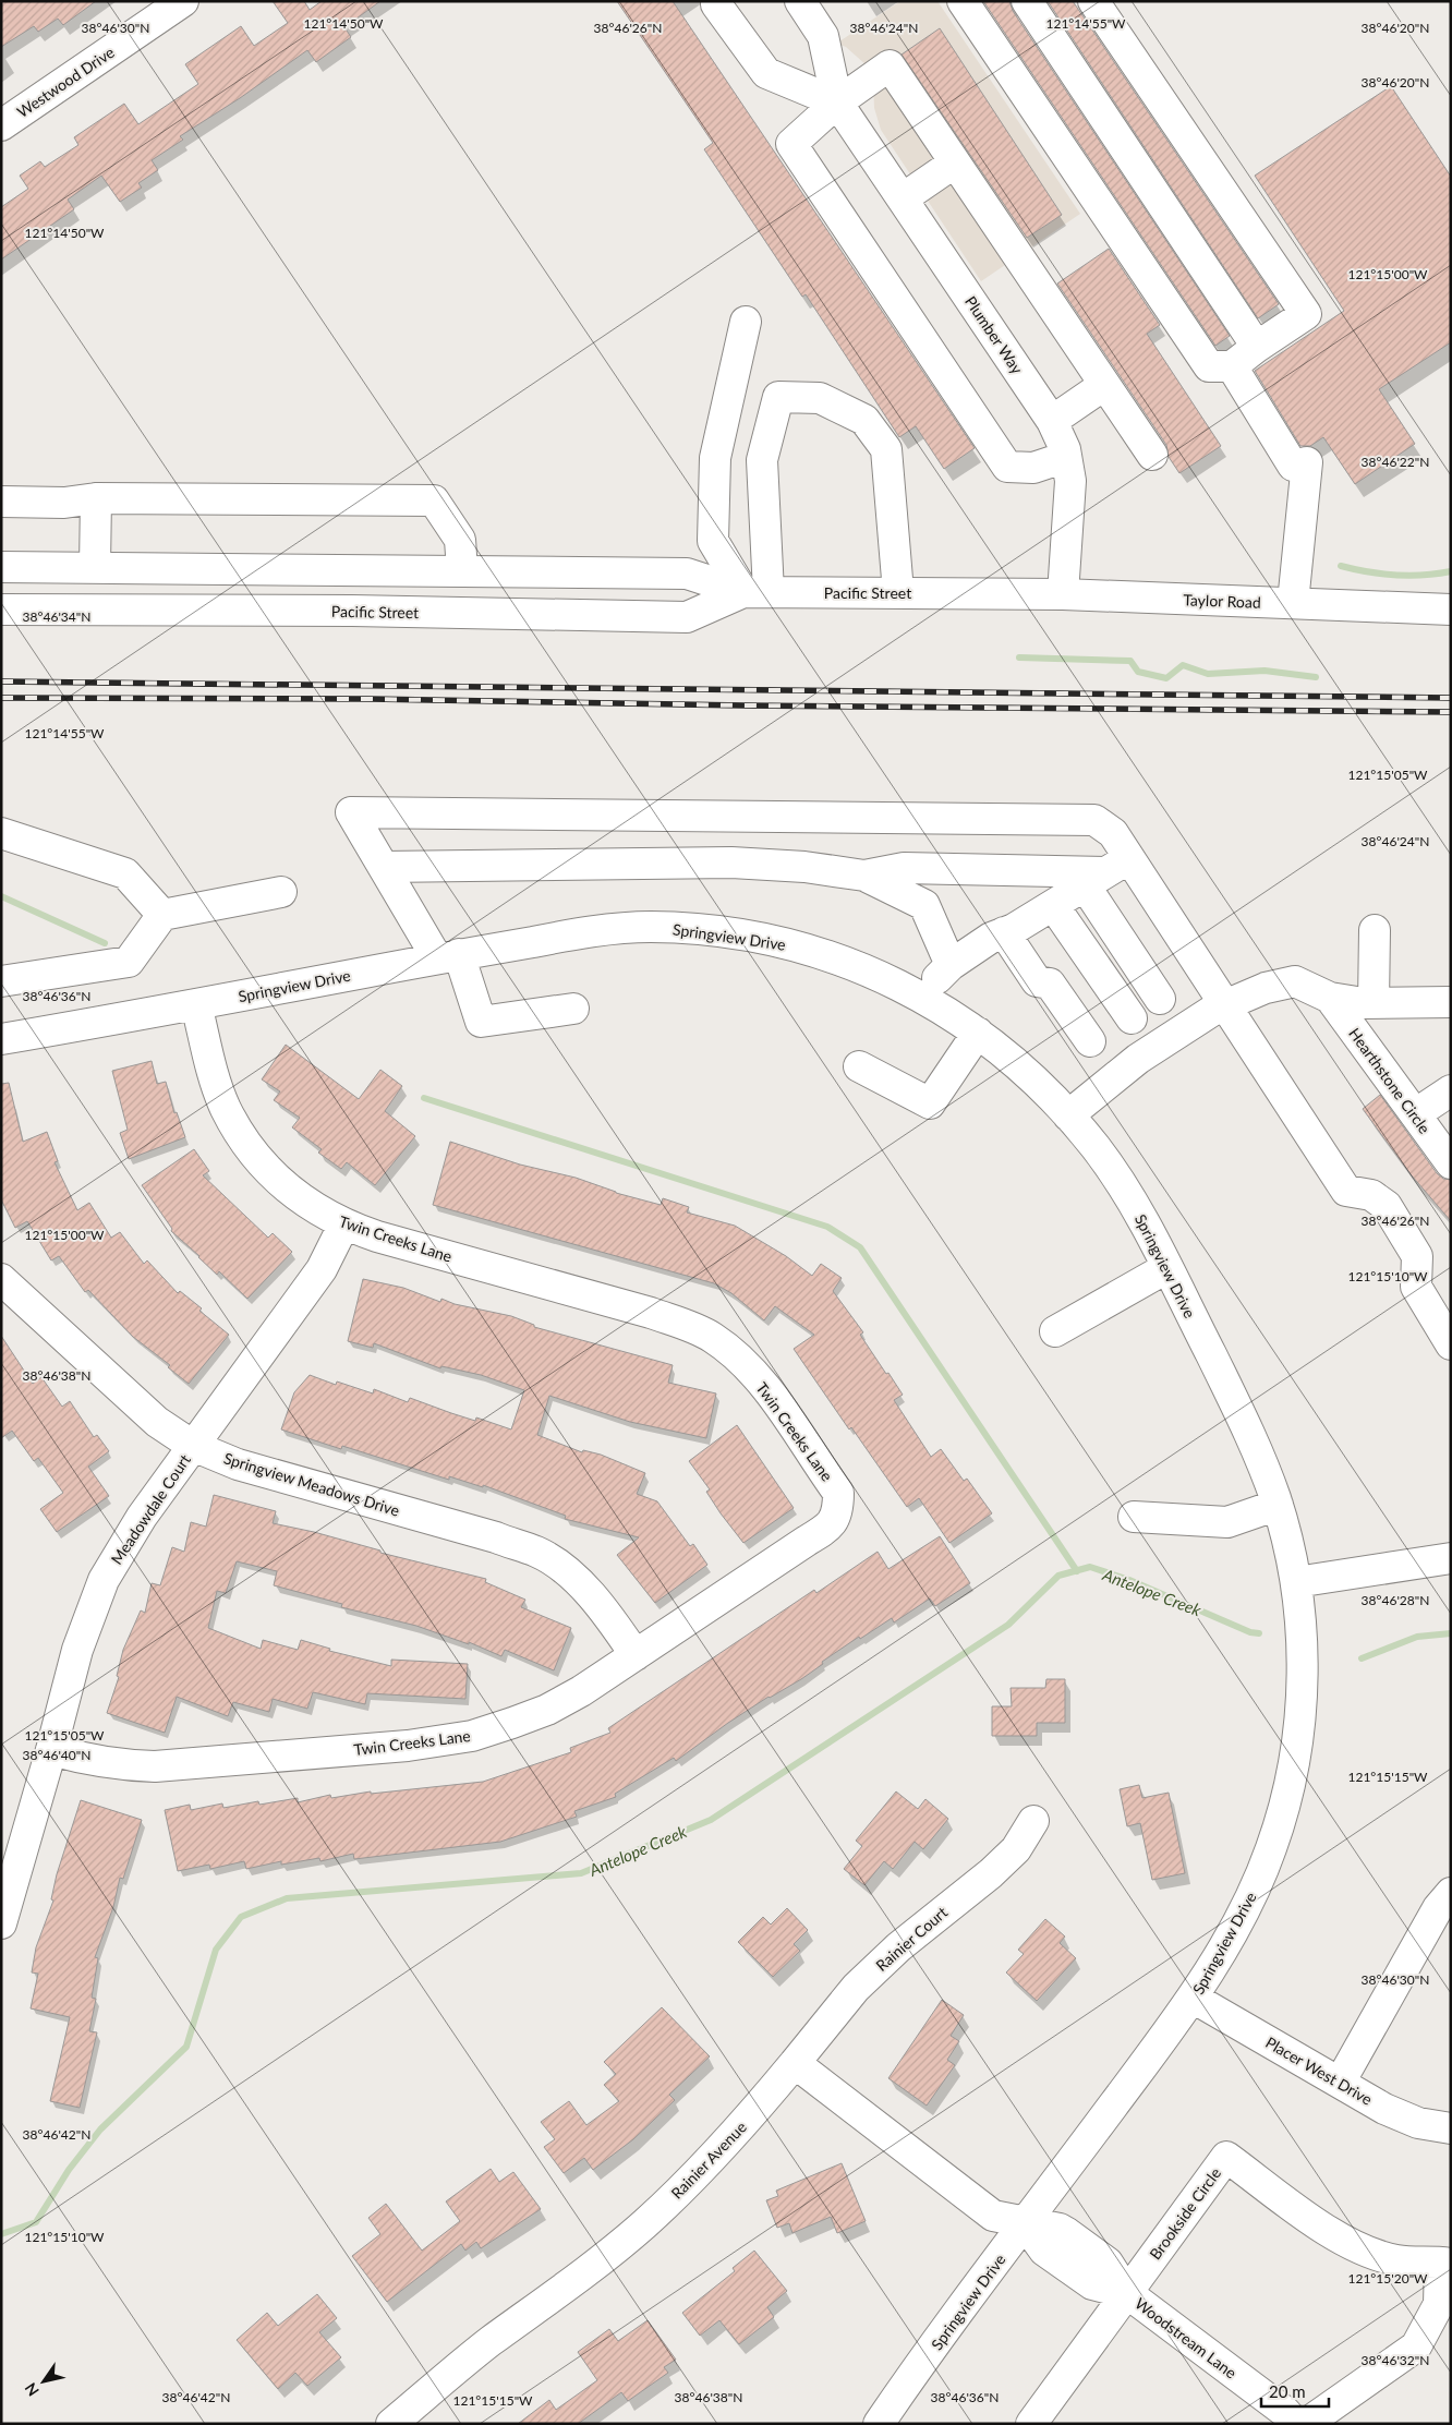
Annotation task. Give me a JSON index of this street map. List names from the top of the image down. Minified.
{"streets":{"street":["Westwood Drive","Plumber Way","Pacific Street","Taylor Road","Springview Drive","Hearthstone Circle","Twin Creeks Lane","Springview Meadows Drive","Meadowdale Court","Rainier Court","Placer West Drive","Rainier Avenue","Brookside Circle","Woodstream Lane"]},"crossings":[["Plumber Way","Taylor Road"],["Pacific Street","Taylor Road"],["Springview Drive","Hearthstone Circle"],["Springview Drive","Twin Creeks Lane"],["Springview Drive","Placer West Drive"],["Springview Drive","Woodstream Lane"],["Twin Creeks Lane","Springview Meadows Drive"],["Twin Creeks Lane","Meadowdale Court"],["Springview Meadows Drive","Meadowdale Court"],["Rainier Court","Rainier Avenue"],["Brookside Circle","Woodstream Lane"]],"water":["Antelope Creek"],"scale_bar":"20 m","north":"bottom left","coordinates":["121°14'50\"W","121°14'55\"W","38°46'20\"N","38°46'30\"N","38°46'26\"N","38°46'24\"N","121°15'00\"W","38°46'22\"N","38°46'34\"N","121°15'05\"W","38°46'36\"N","121°15'10\"W","38°46'38\"N","38°46'28\"N","38°46'40\"N","121°15'15\"W","38°46'42\"N","121°15'20\"W","38°46'32\"N"]}
